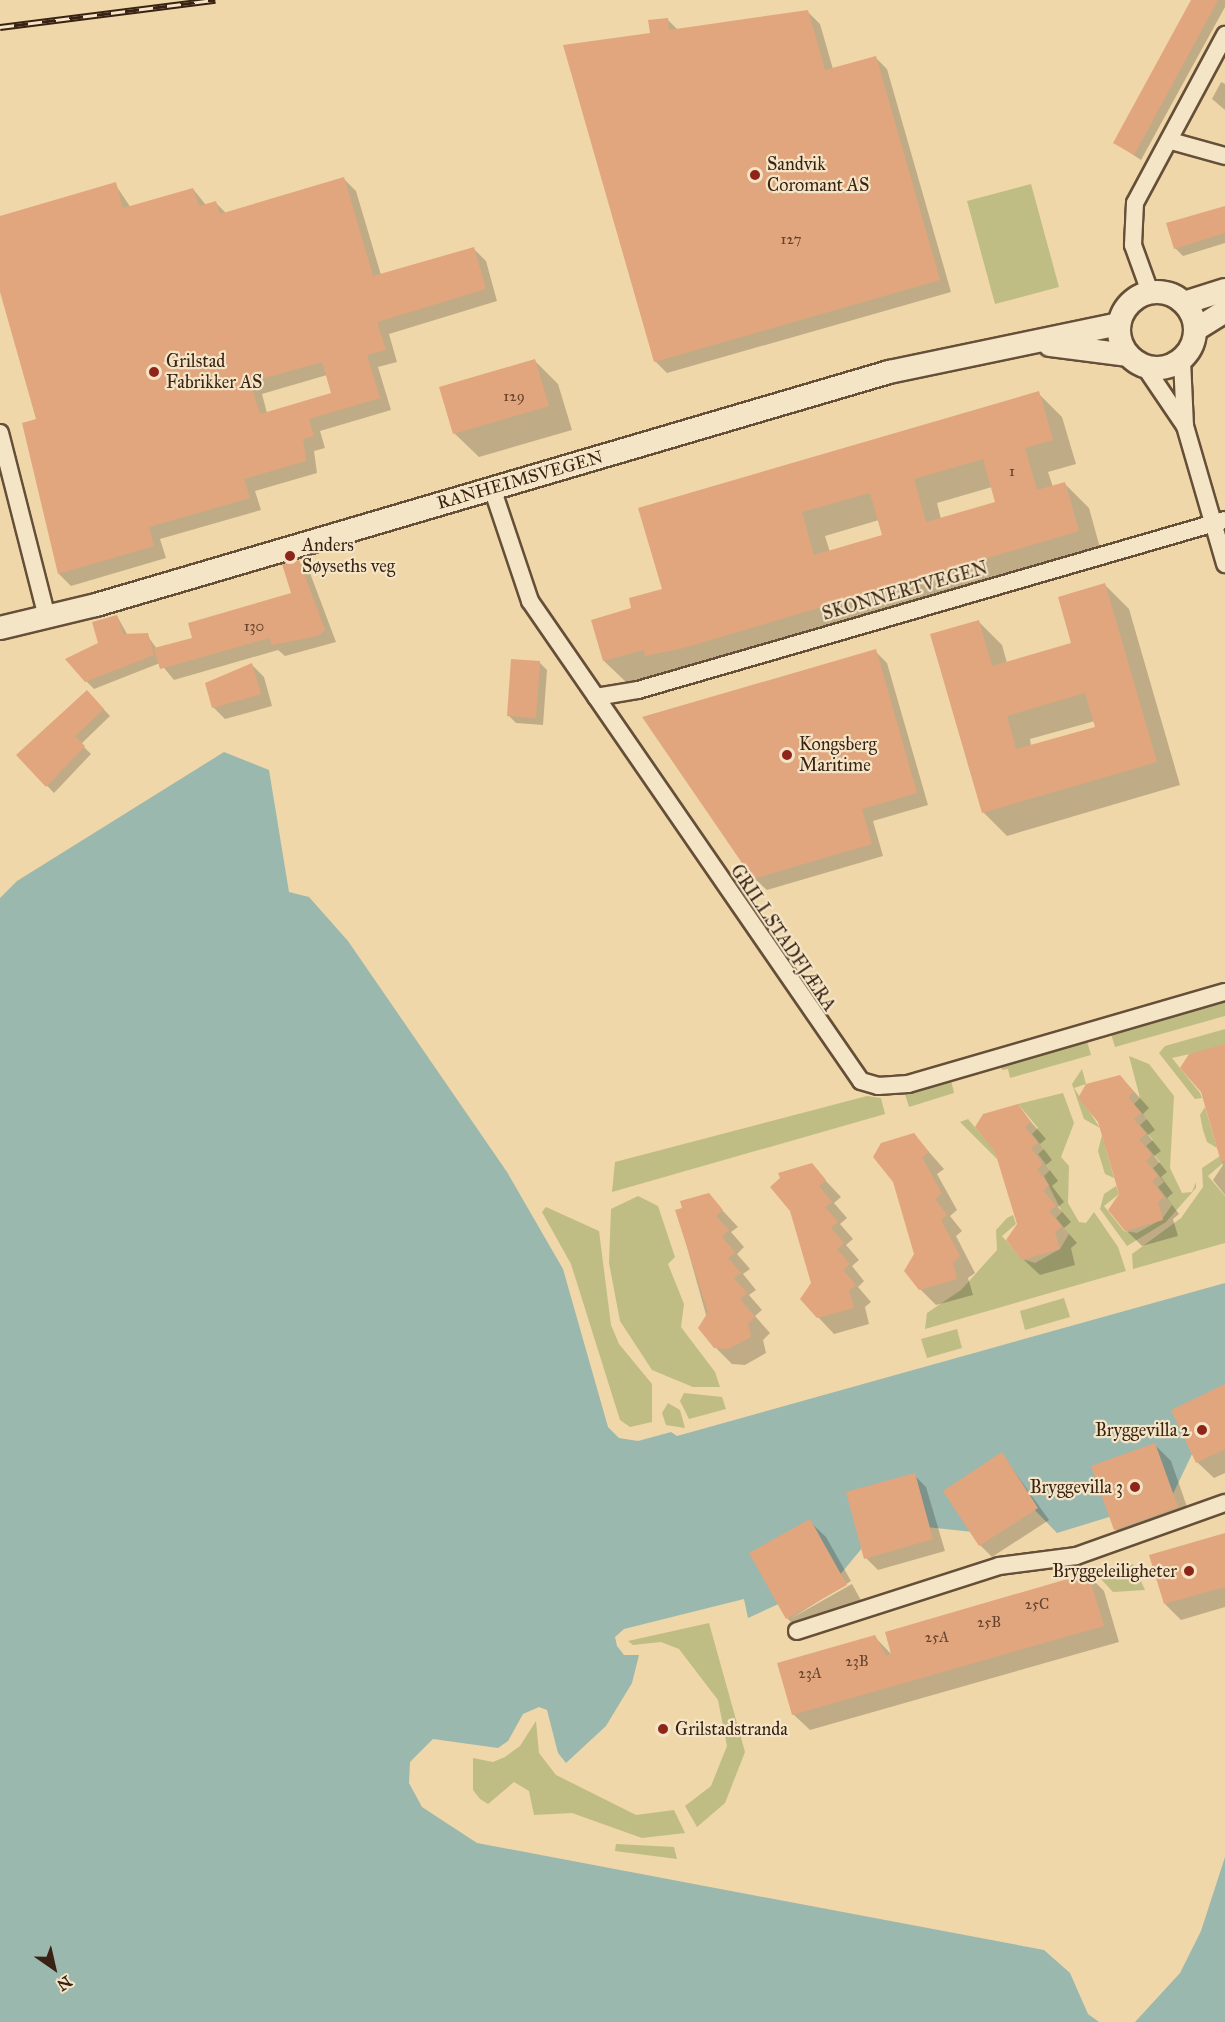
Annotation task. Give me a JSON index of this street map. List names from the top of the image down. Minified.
{"streets":{"street":["RANHEIMSVEGEN","SKONNERTVEGEN","GRILLSTADFJÆRA"]},"crossings":[["RANHEIMSVEGEN","GRILLSTADFJÆRA"],["SKONNERTVEGEN","GRILLSTADFJÆRA"]],"places":["Sandvik Coromant AS","Grilstad Fabrikker AS","Anders Søyseths veg","Kongsberg Maritime","Bryggevilla 2","Bryggevilla 3","Bryggeleiligheter","Grilstadstranda"],"house_numbers":["127","129","1","130","25C","25B","25A","23B","23A"],"north":"bottom right"}
